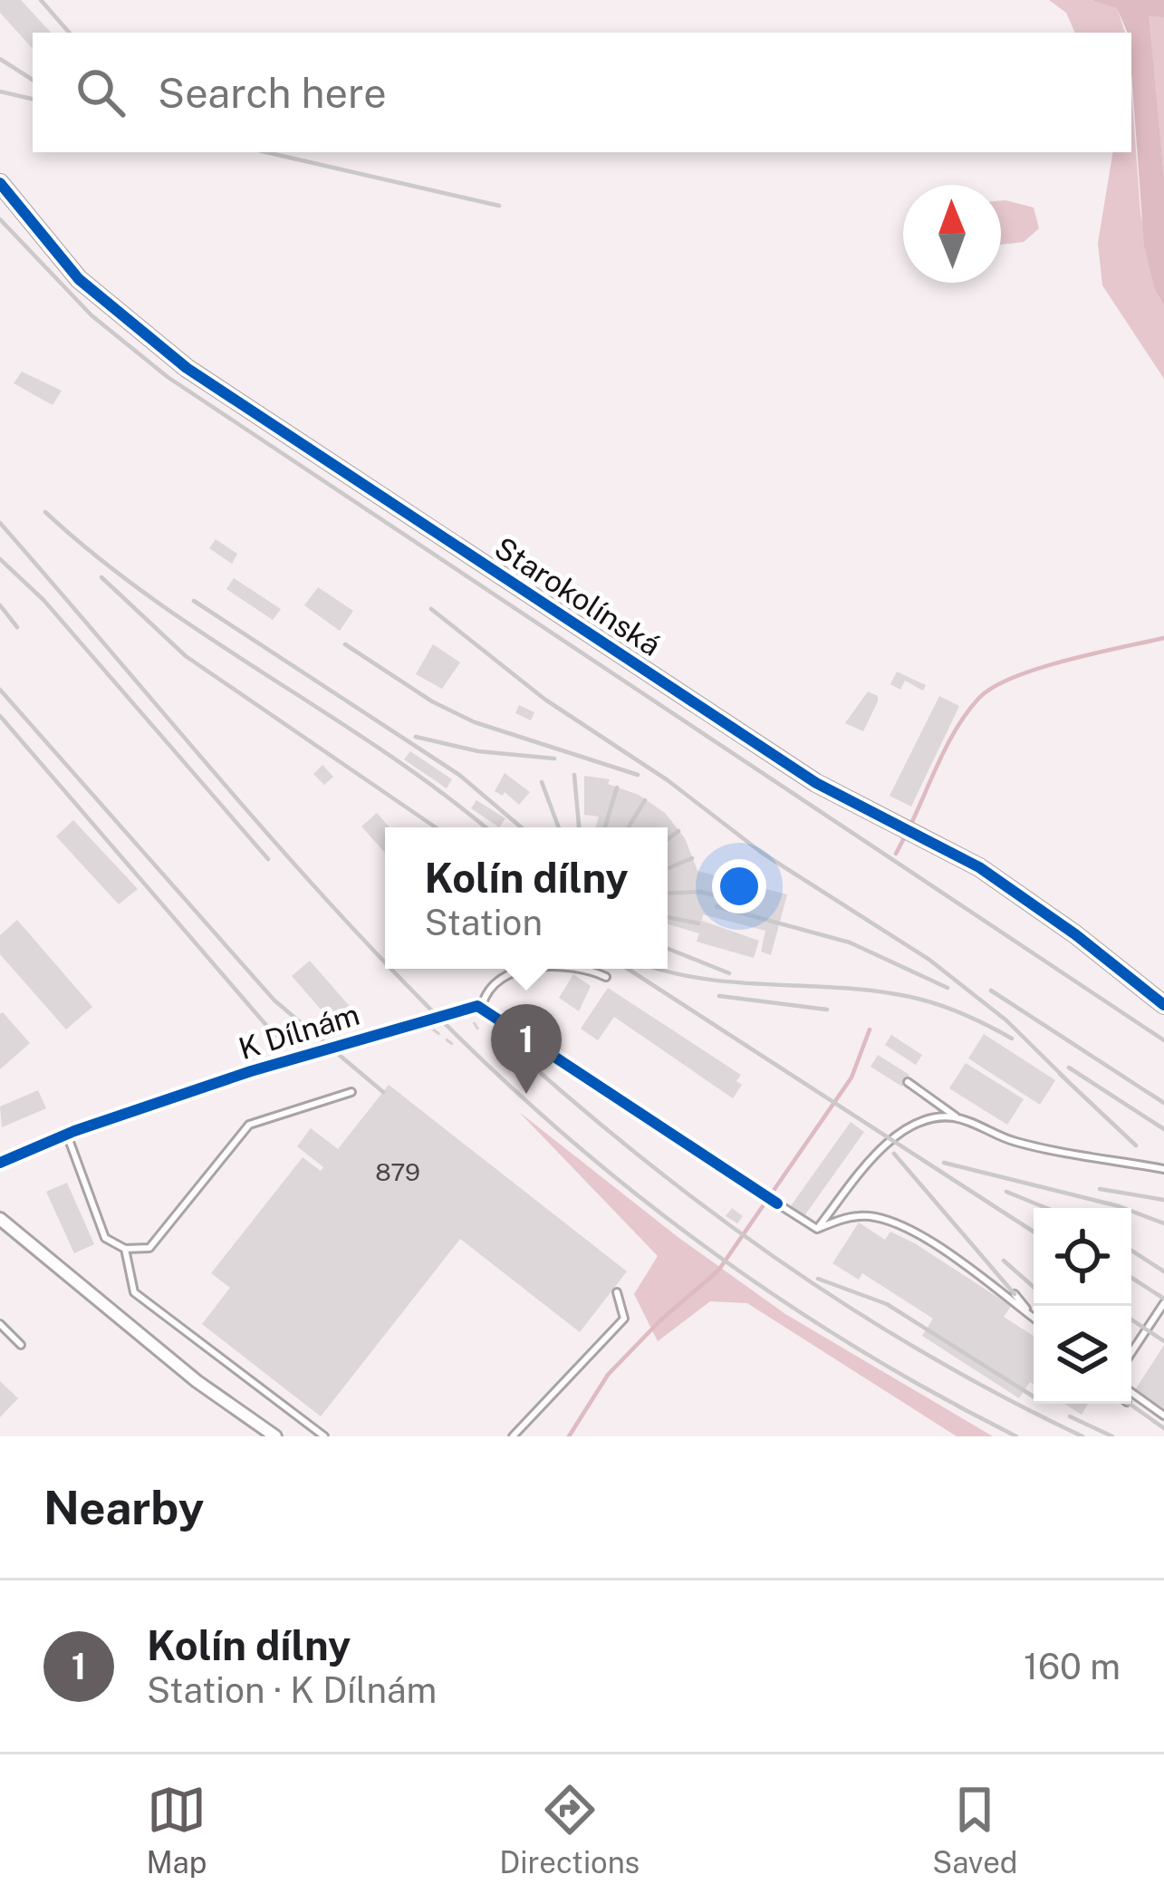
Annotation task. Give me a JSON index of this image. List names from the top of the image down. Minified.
{"streets":{"street":["Starokolínská","K Dílnám"]},"house_numbers":["879"],"north":"top","page":{"search":"Search here","popup":["Kolín dílny","Station"],"pins":"1","heading":"Nearby","list":[{"mark":"1","name":"Kolín dílny","note":"Station · K Dílnám","value":"160 m"}],"nav":["Map","Directions","Saved"]}}
